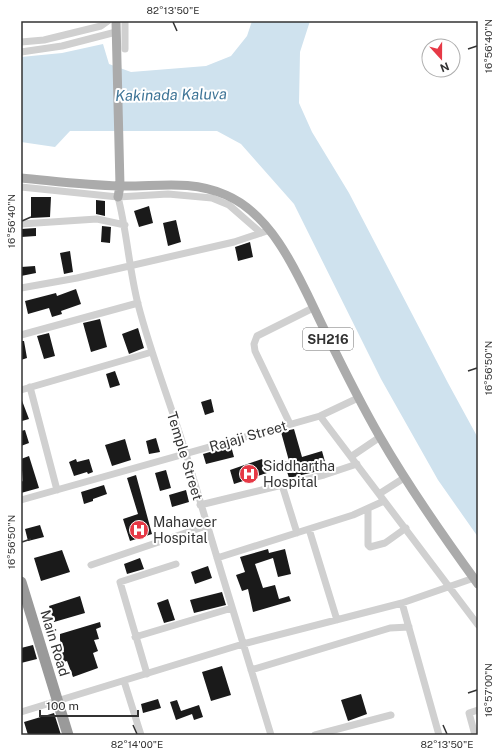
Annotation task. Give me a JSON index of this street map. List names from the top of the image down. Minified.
{"streets":{"highway":["Main Road"],"main road":["SH216"],"street":["Rajaji Street","Temple Street"]},"crossings":[["SH216","Rajaji Street"],["Rajaji Street","Temple Street"]],"water":["Kakinada Kaluva"],"places":{"hospital":["Siddhartha Hospital","Mahaveer Hospital"]},"scale_bar":"100 m","north":"bottom","coordinates":["82°13'50\"E","16°56'40\"N","16°56'50\"N","16°57'00\"N","82°14'00\"E"]}
